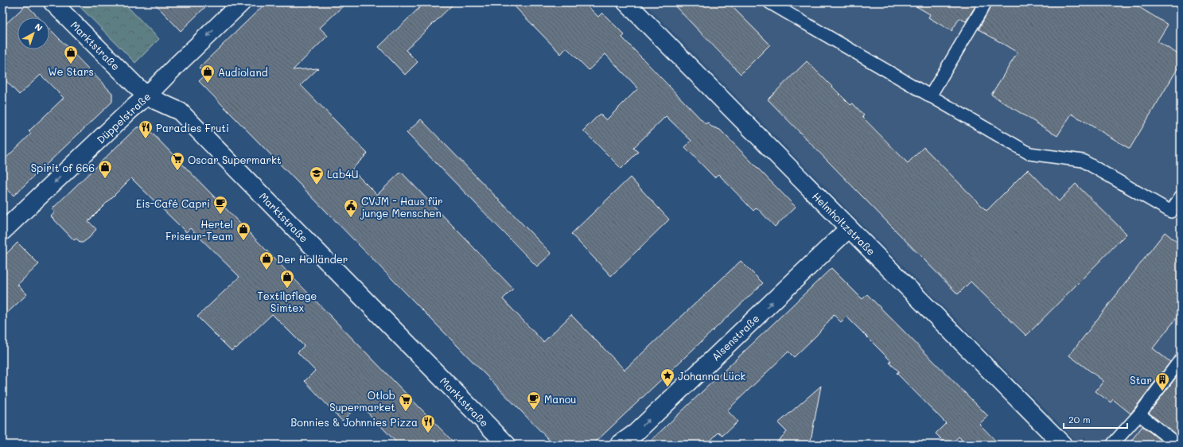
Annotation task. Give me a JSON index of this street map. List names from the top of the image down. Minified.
{"streets":{"street":["Marktstraße","Düppelstraße","Helmholtzstraße","Alsenstraße"]},"crossings":[["Marktstraße","Düppelstraße"],["Helmholtzstraße","Alsenstraße"]],"one_way":["Düppelstraße","Alsenstraße"],"places":{"shop":["We Stars","Audioland","Spirit of 666","Hertel Friseur-Team","Der Holländer","Textilpflege Simtex"],"restaurant":["Paradies Fruti","Bonnies & Johnnies Pizza"],"supermarket":["Oscar Supermarkt","Otlob Supermarket"],"school or university":["Lab4U"],"cafe":["Eis-Café Capri","Manou"],"public building":["CVJM - Haus für junge Menschen"],"place":["Johanna Lück"],"building":["Star"]},"scale_bar":"20 m","north":"top right"}
